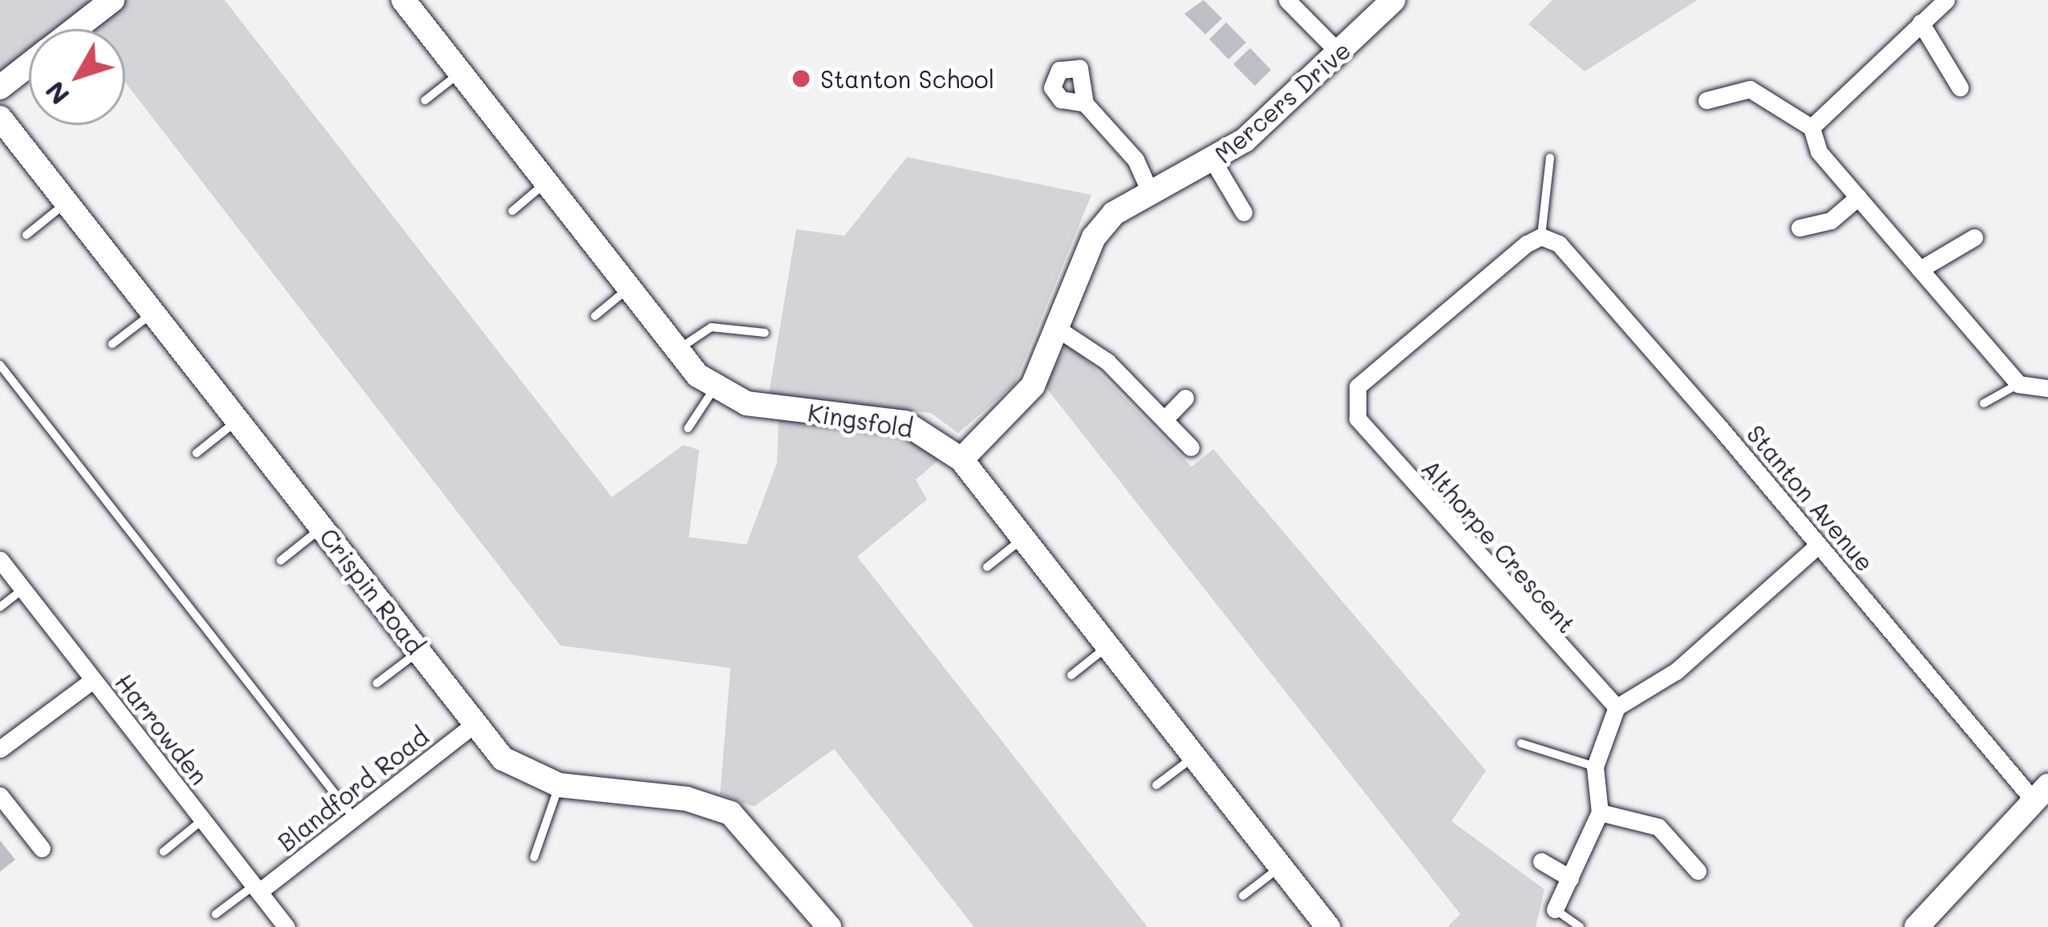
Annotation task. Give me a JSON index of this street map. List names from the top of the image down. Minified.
{"streets":{"street":["Mercers Drive","Kingsfold","Stanton Avenue","Althorpe Crescent","Crispin Road","Harrowden","Blandford Road"]},"crossings":[["Mercers Drive","Kingsfold"],["Stanton Avenue","Althorpe Crescent"],["Crispin Road","Blandford Road"],["Harrowden","Blandford Road"]],"places":["Stanton School"],"north":"bottom left"}
